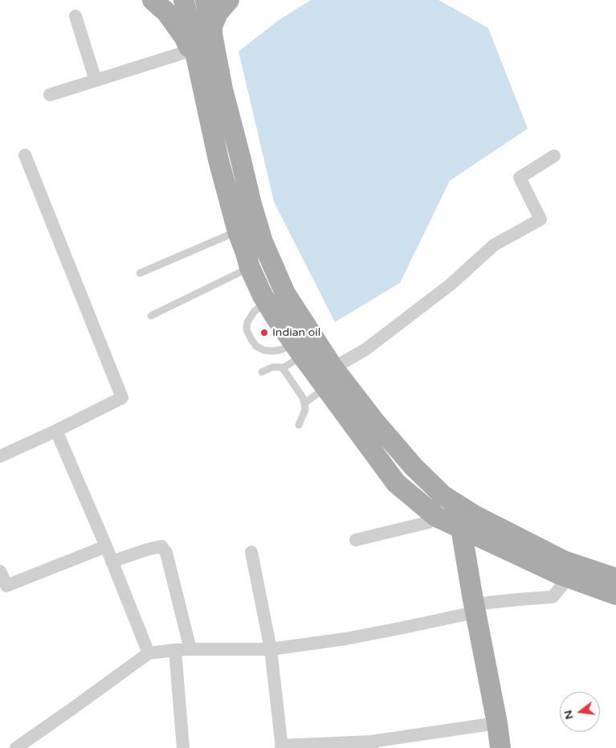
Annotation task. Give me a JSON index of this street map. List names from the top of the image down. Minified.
{"places":["Indian oil"],"north":"left"}
